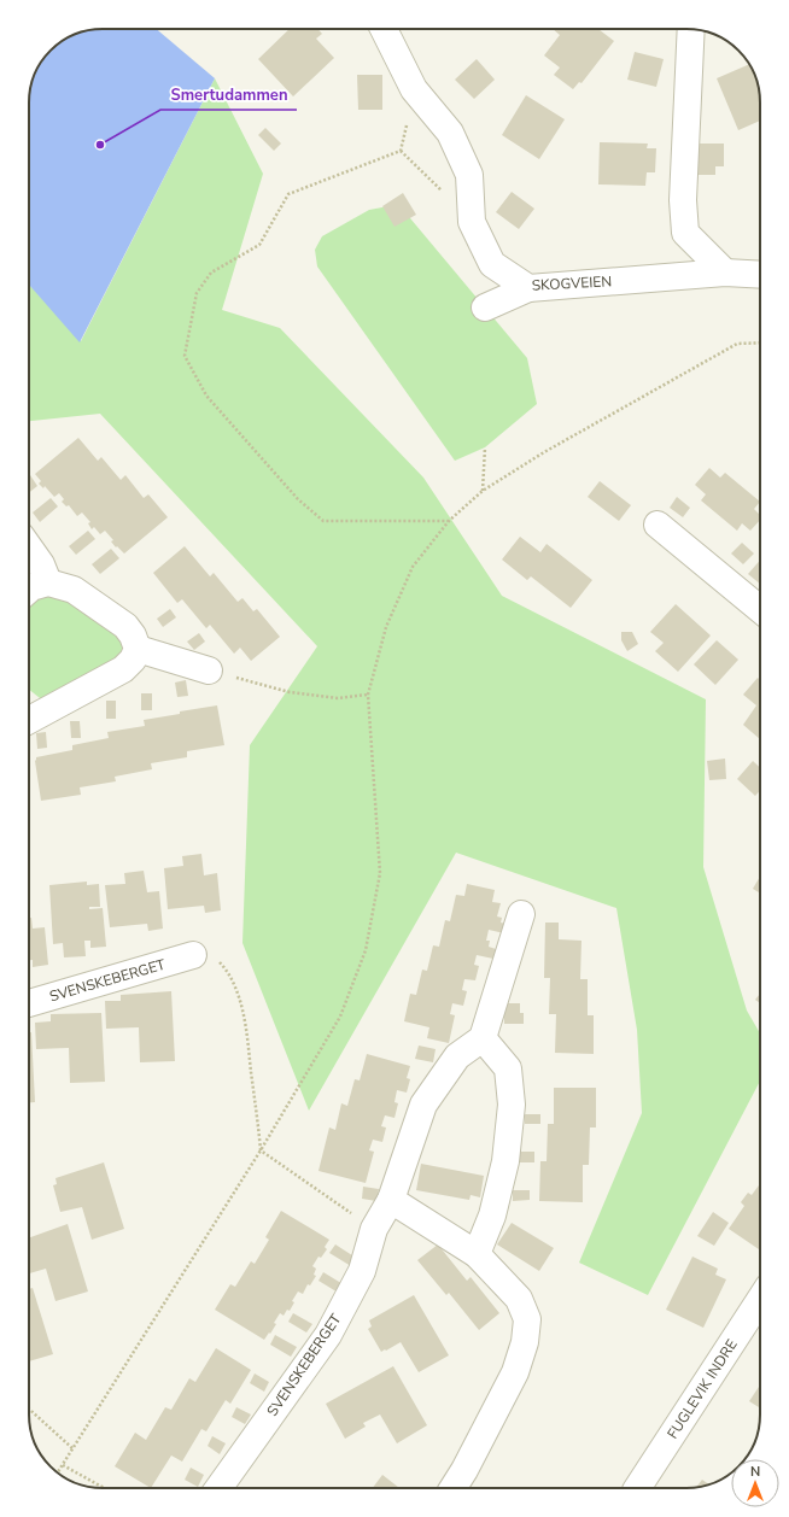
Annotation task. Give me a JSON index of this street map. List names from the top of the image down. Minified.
{"streets":{"street":["SKOGVEIEN","SVENSKEBERGET","FUGLEVIK INDRE"]},"places":["Smertudammen"],"north":"top"}
